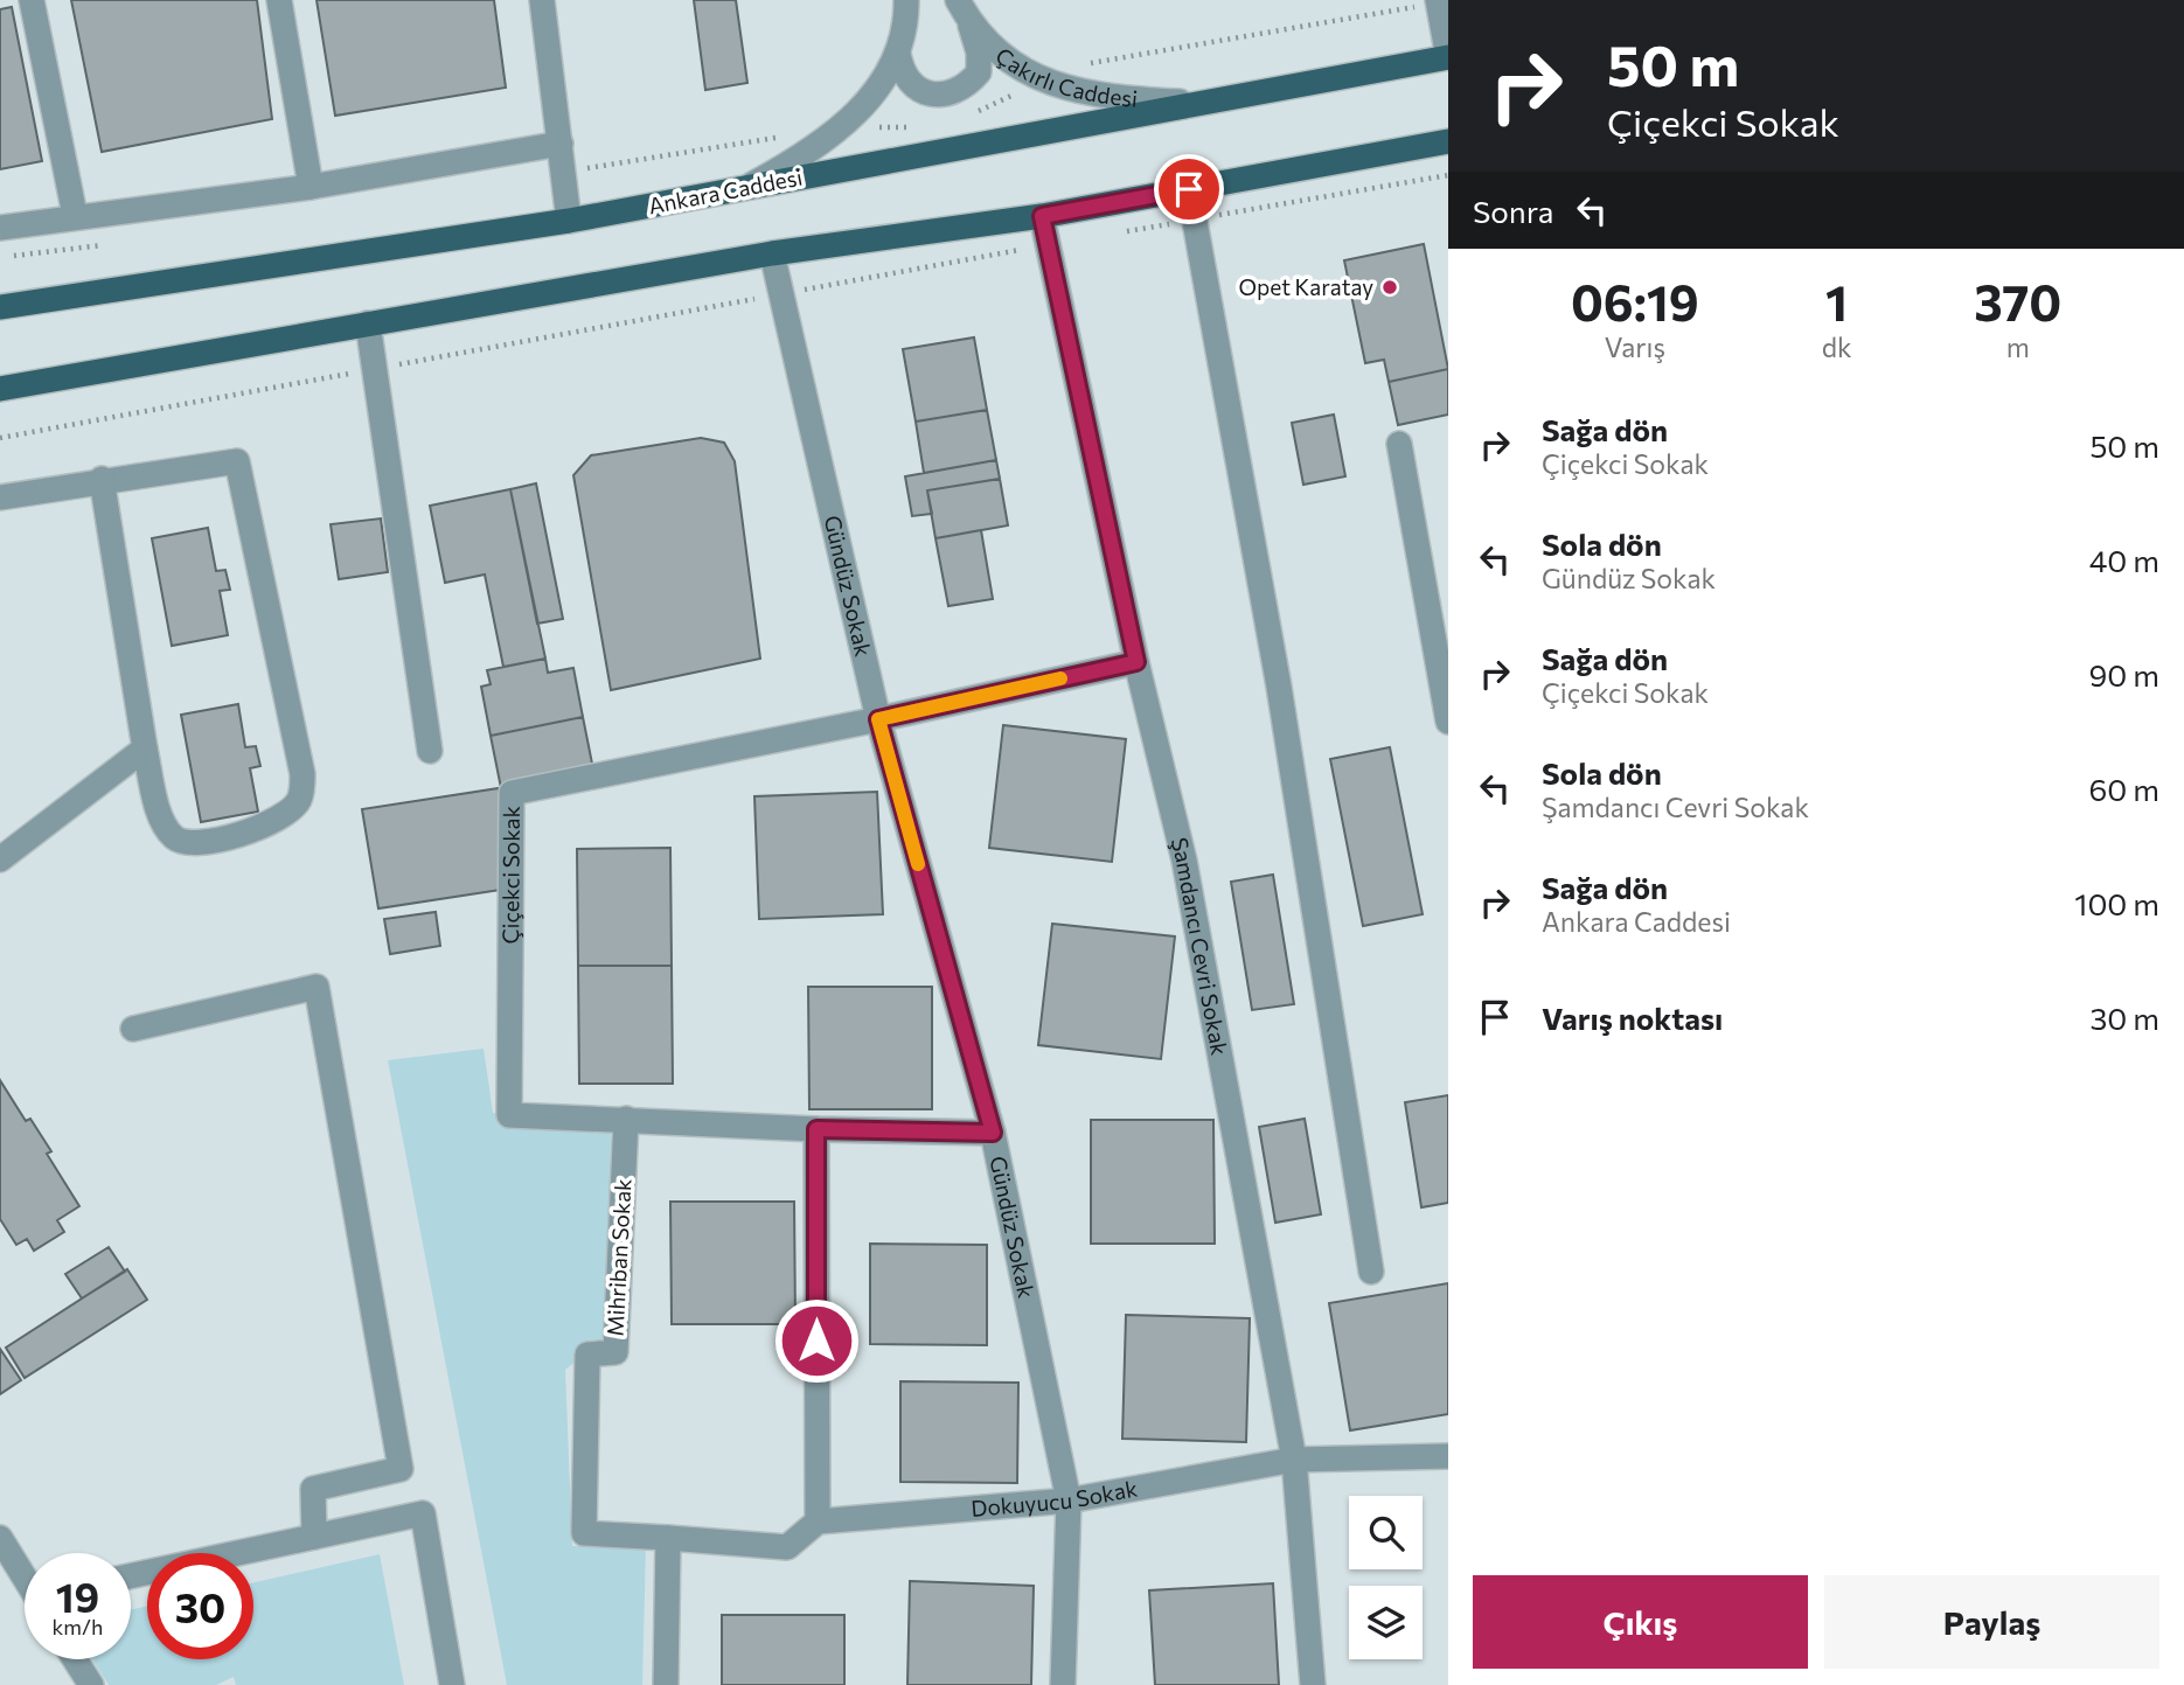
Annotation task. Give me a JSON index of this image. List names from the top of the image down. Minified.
{"streets":{"main road":["Ankara Caddesi"],"street":["Çakırlı Caddesi","Gündüz Sokak","Çiçekci Sokak","Şamdancı Cevri Sokak","Mihriban Sokak","Dokuyucu Sokak"]},"crossings":[["Çakırlı Caddesi","Ankara Caddesi"],["Gündüz Sokak","Çiçekci Sokak"],["Gündüz Sokak","Dokuyucu Sokak"],["Çiçekci Sokak","Şamdancı Cevri Sokak"],["Çiçekci Sokak","Mihriban Sokak"],["Şamdancı Cevri Sokak","Dokuyucu Sokak"]],"places":["Opet Karatay"],"page":{"turn":["50 m","Çiçekci Sokak"],"then":"Sonra","eta":["06:19","Varış","1","dk","370","m"],"list":[{"name":"Sağa dön","note":"Çiçekci Sokak","value":"50 m"},{"name":"Sola dön","note":"Gündüz Sokak","value":"40 m"},{"name":"Sağa dön","note":"Çiçekci Sokak","value":"90 m"},{"name":"Sola dön","note":"Şamdancı Cevri Sokak","value":"60 m"},{"name":"Sağa dön","note":"Ankara Caddesi","value":"100 m"},{"name":"Varış noktası","value":"30 m"}],"speed":"19 km/h","limit":"30","buttons":["Çıkış","Paylaş"]}}
